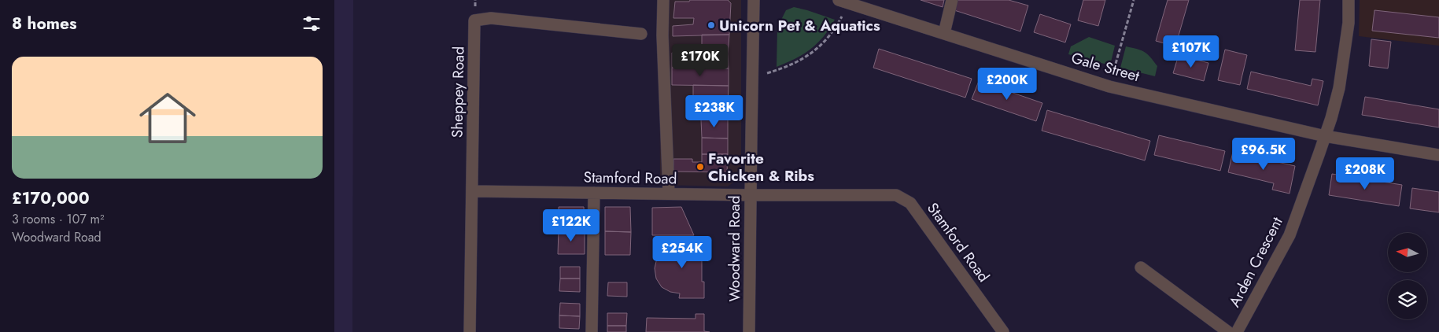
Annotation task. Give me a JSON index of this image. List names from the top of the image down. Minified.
{"streets":{"street":["Gale Street","Sheppey Road","Stamford Road","Woodward Road","Arden Crescent"]},"crossings":[["Gale Street","Arden Crescent"],["Sheppey Road","Stamford Road"],["Stamford Road","Woodward Road"]],"places":["Unicorn Pet & Aquatics","Favorite Chicken & Ribs"],"north":"left","page":{"heading":"8 homes","price":["£107K","£170K","£200K","£238K","£96.5K","£208K","£122K","£254K"],"list":[{"name":"£170,000","note":"3 rooms · 107 m² · Woodward Road"}]}}
